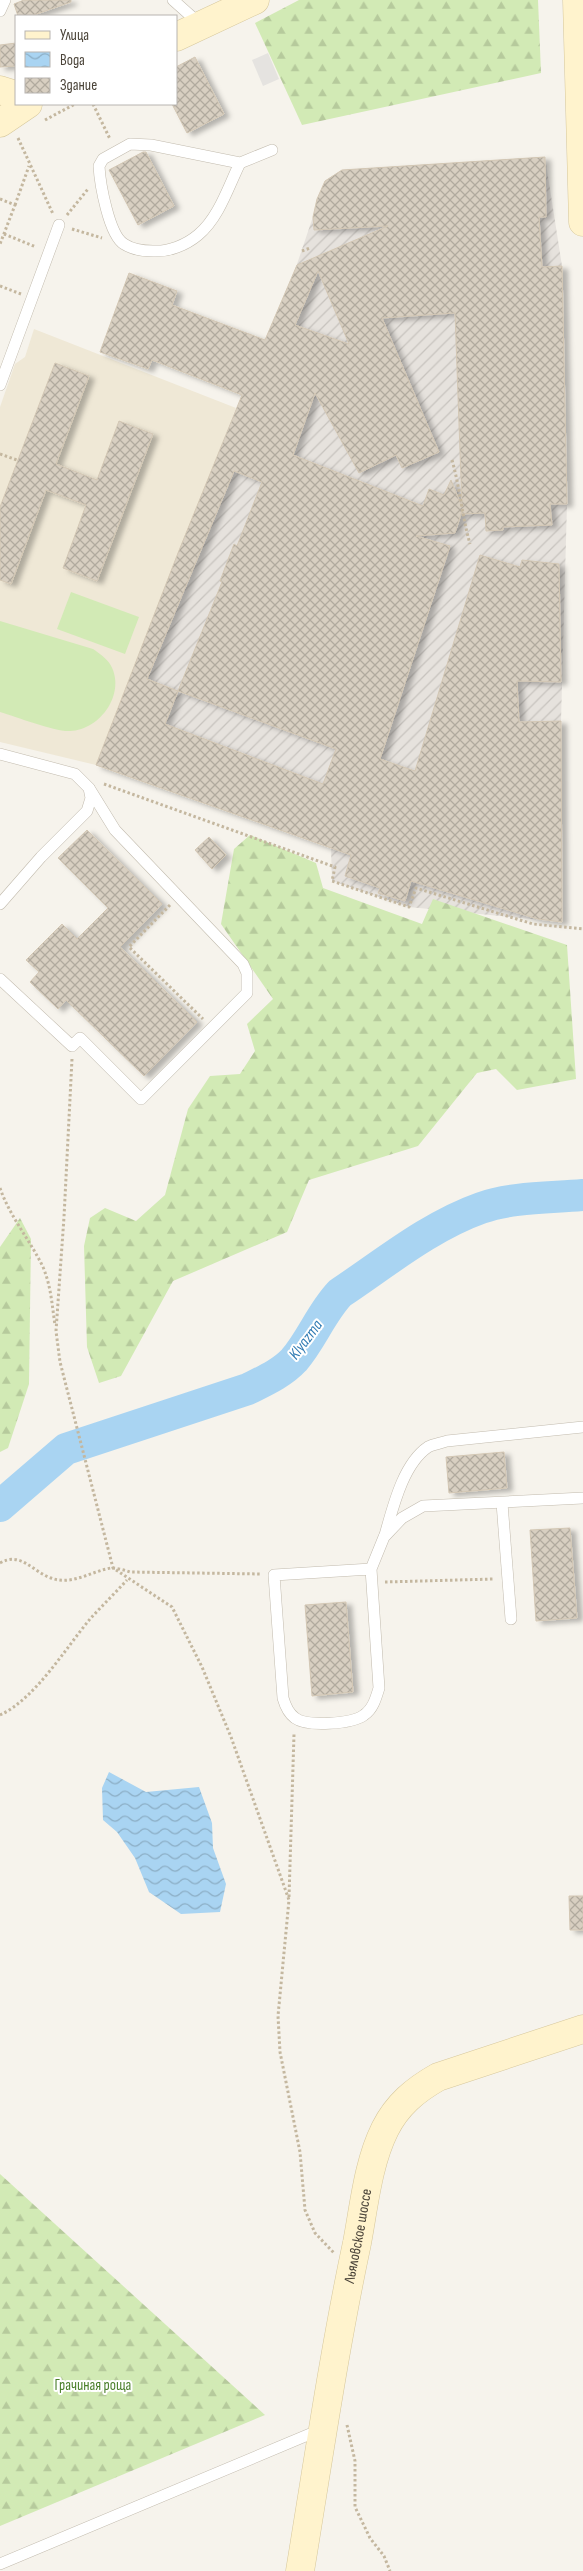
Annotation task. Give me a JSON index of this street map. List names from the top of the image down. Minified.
{"streets":{"street":["Льяловское шоссе"]},"water":["Klyazma"],"parks":["Грачиная роща"],"legend":["Улица","Вода","Здание"]}
